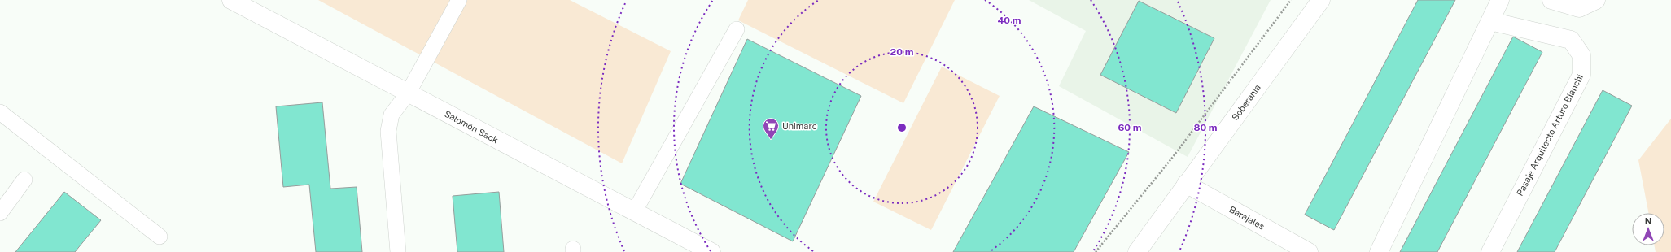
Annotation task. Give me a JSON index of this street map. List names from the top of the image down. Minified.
{"streets":{"street":["Soberanía","Salomón Sack","Pasaje Arquitecto Arturo Bianchi","Barajales"]},"crossings":[["Soberanía","Barajales"]],"places":{"supermarket":["Unimarc"]},"north":"top","rings":["40 m","20 m","60 m","80 m"]}
